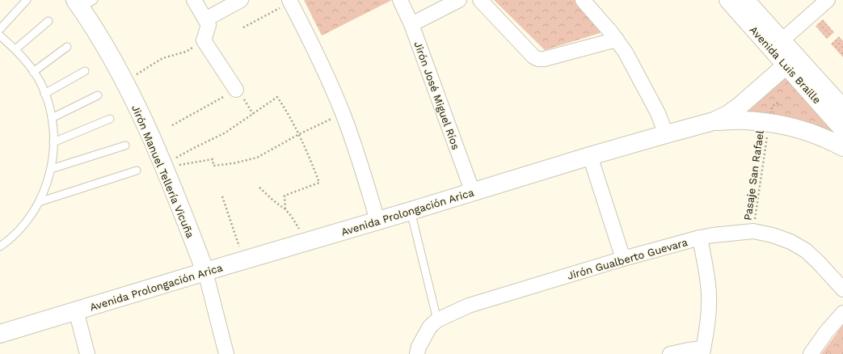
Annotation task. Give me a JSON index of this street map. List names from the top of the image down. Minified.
{"streets":{"street":["Avenida Luis Braille","Jirón José Miguel Ríos","Jirón Manuel Tellería Vicuña","Avenida Prolongación Arica","Jirón Gualberto Guevara"],"path":["Pasaje San Rafael"]},"crossings":[["Avenida Luis Braille","Avenida Prolongación Arica"],["Jirón José Miguel Ríos","Avenida Prolongación Arica"],["Jirón Manuel Tellería Vicuña","Avenida Prolongación Arica"],["Pasaje San Rafael","Jirón Gualberto Guevara"]]}
